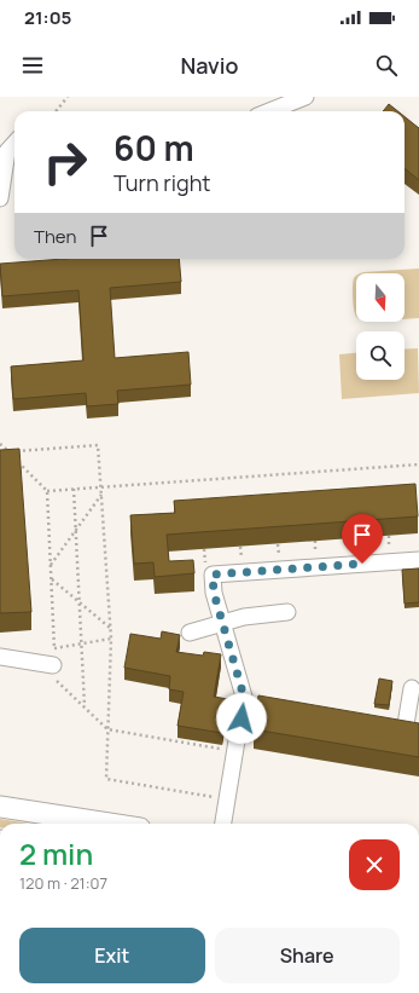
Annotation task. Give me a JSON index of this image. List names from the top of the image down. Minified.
{"north":"bottom","page":{"status":"21:05","header":"Navio","turn":["60 m","Turn right"],"then":"Then","heading":["2 min","120 m · 21:07"],"buttons":["Exit","Share"]}}
